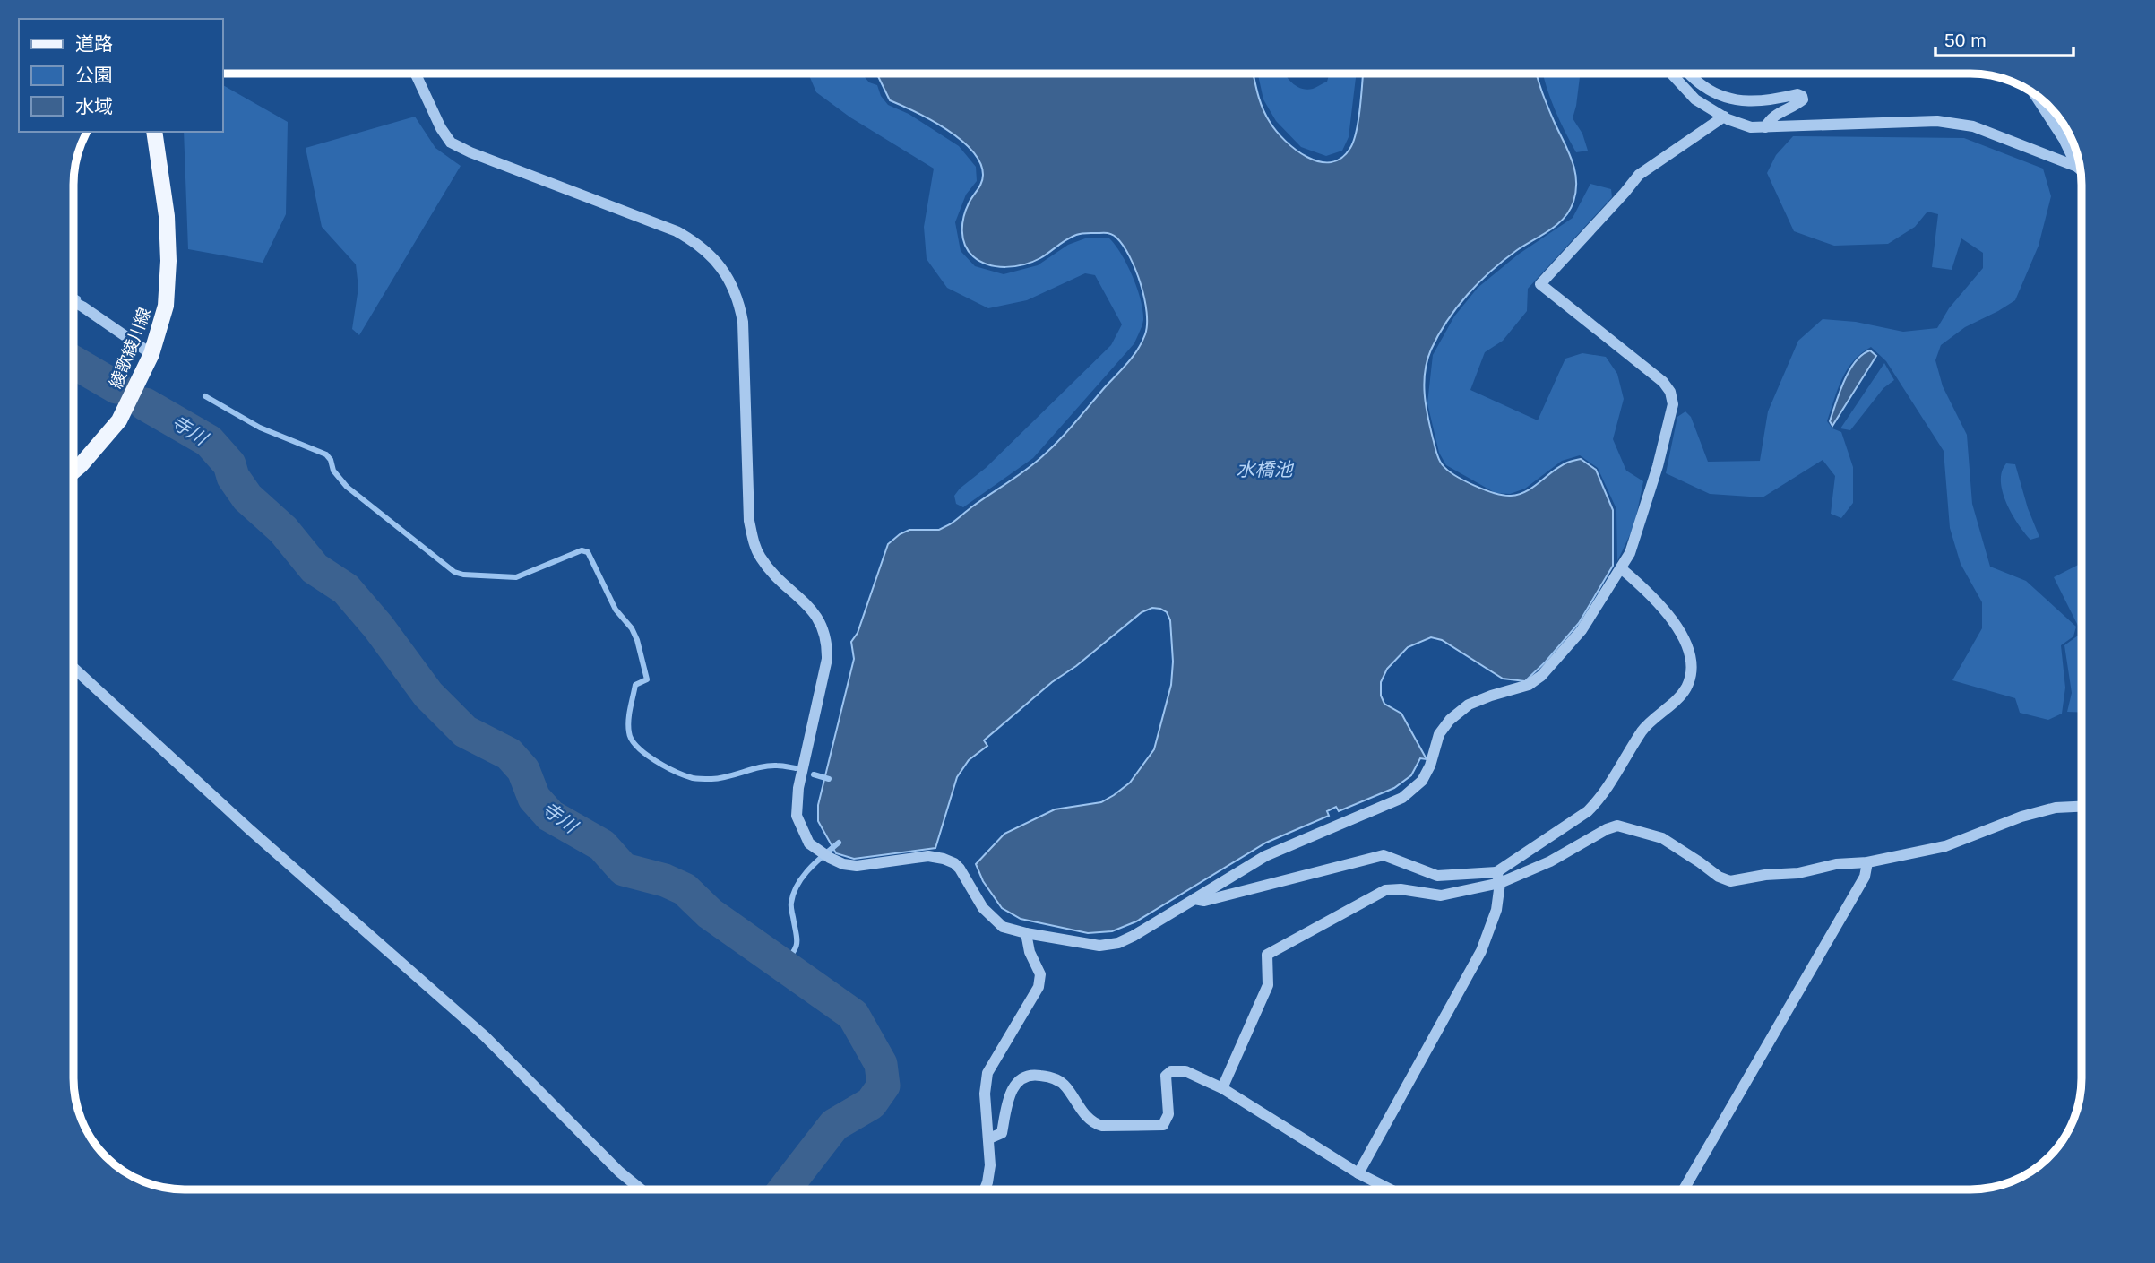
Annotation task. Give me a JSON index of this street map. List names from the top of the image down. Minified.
{"streets":{"main road":["綾歌綾川線"]},"water":["寺川","水橋池"],"legend":["道路","公園","水域"],"scale_bar":"50 m"}
